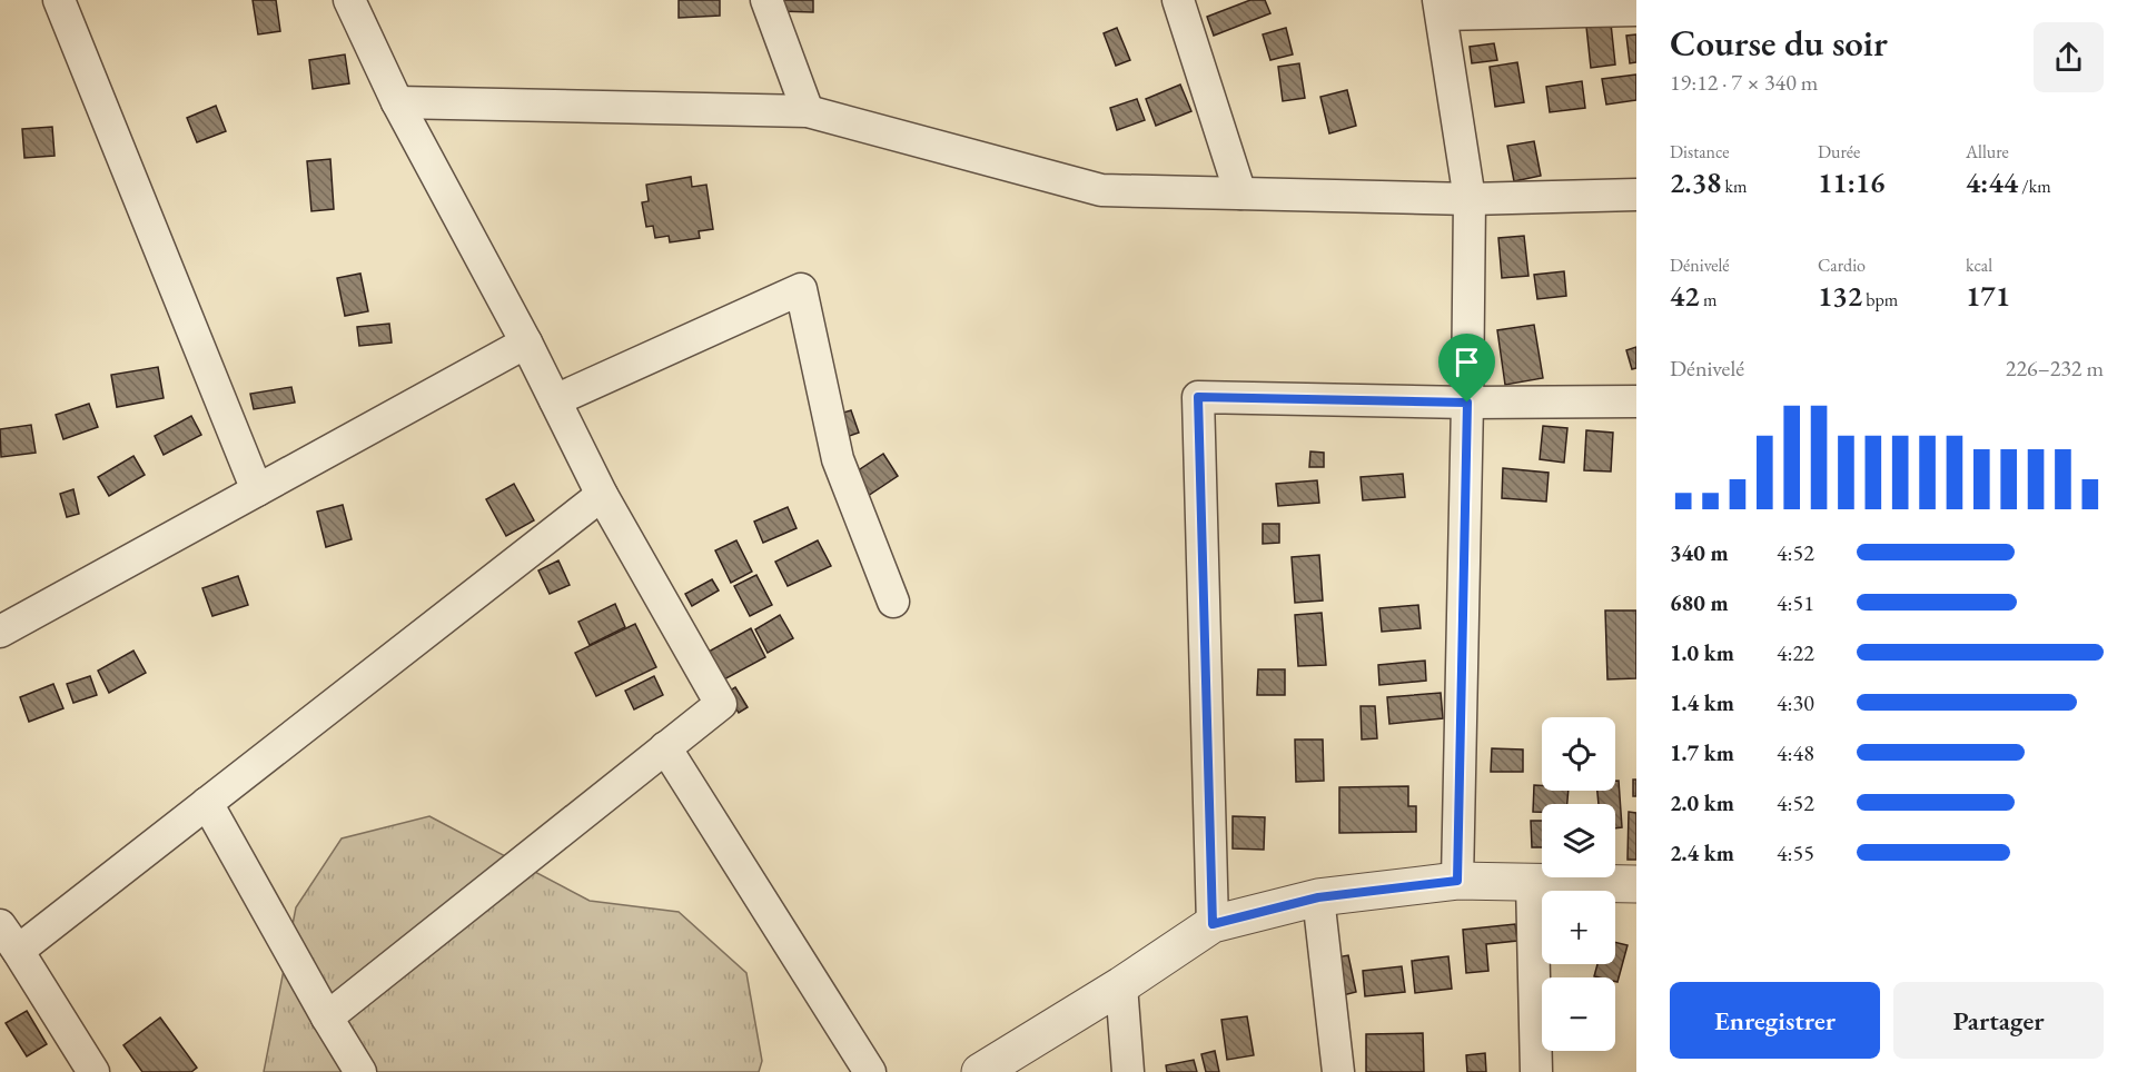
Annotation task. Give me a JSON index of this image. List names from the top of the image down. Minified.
{"page":{"heading":["Course du soir","19:12 · 7 × 340 m"],"stats":[["Distance","2.38 km"],["Durée","11:16"],["Allure","4:44 /km"],["Dénivelé","42 m"],["Cardio","132 bpm"],["kcal","171"]],"chart":["Dénivelé","226–232 m"],"list":[{"name":"340 m","note":"4:52"},{"name":"680 m","note":"4:51"},{"name":"1.0 km","note":"4:22"},{"name":"1.4 km","note":"4:30"},{"name":"1.7 km","note":"4:48"},{"name":"2.0 km","note":"4:52"},{"name":"2.4 km","note":"4:55"}],"map_buttons":["+","−"],"buttons":["Enregistrer","Partager"]}}
